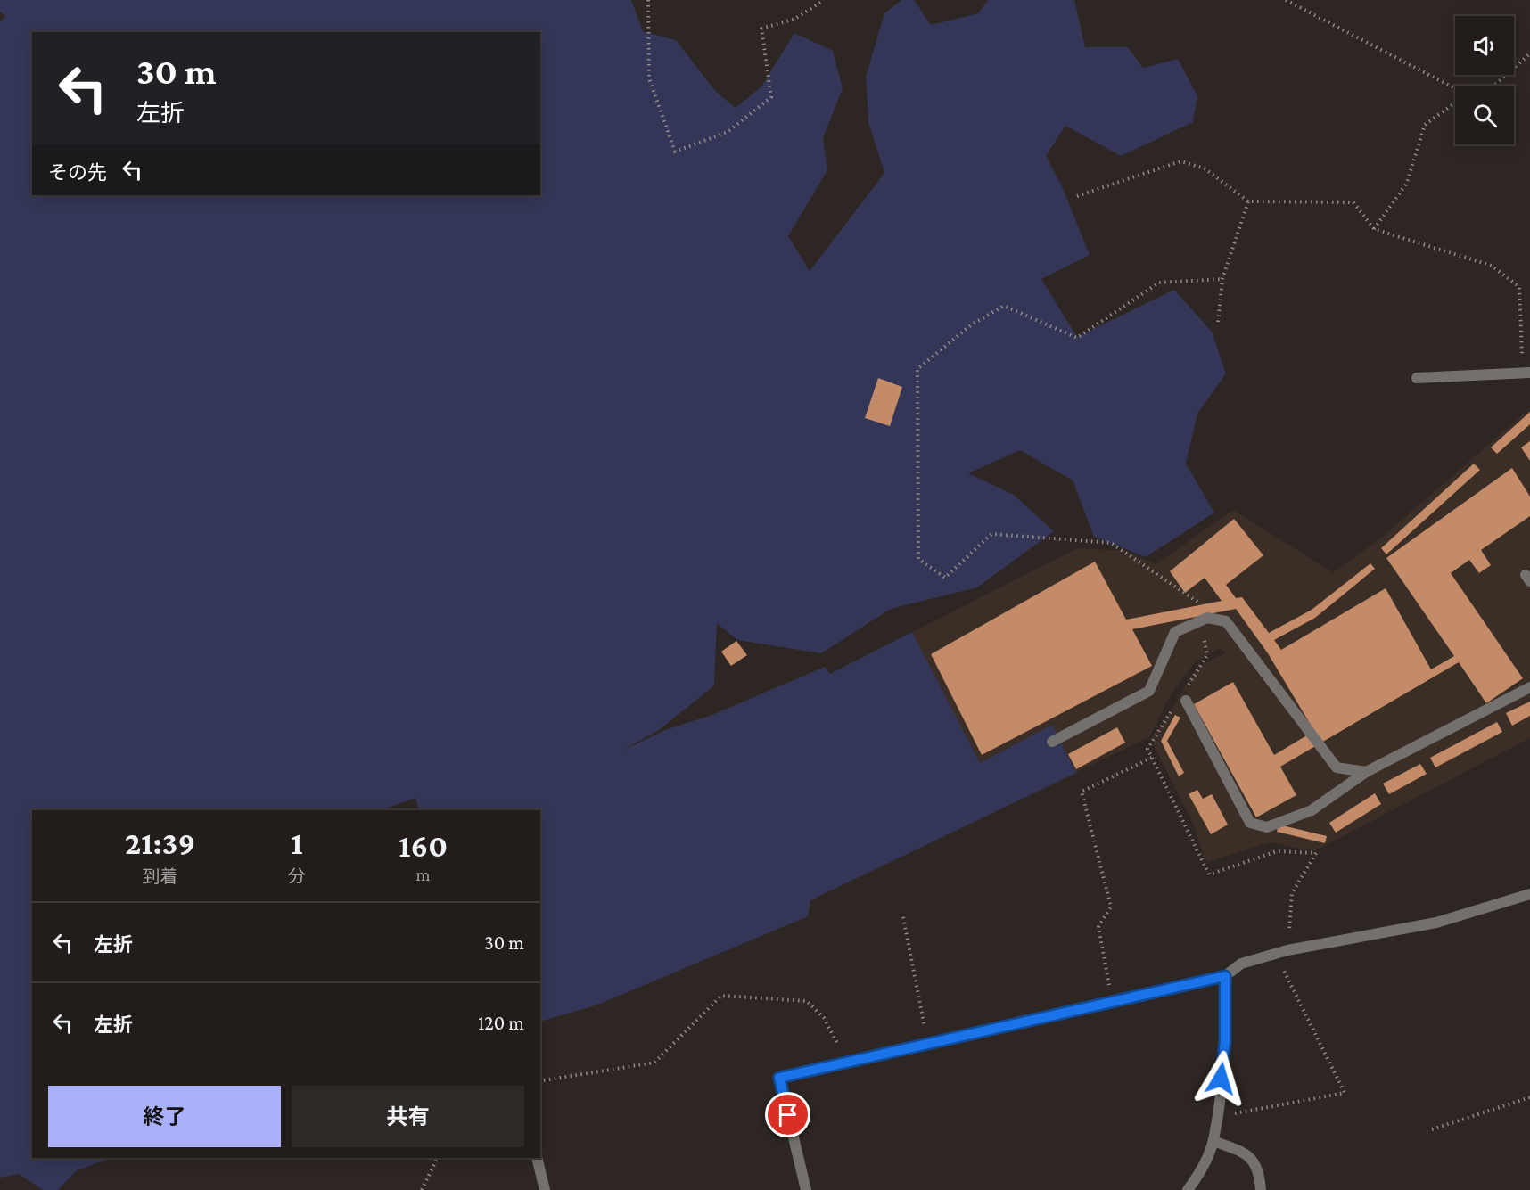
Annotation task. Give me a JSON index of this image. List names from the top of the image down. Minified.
{"page":{"turn":["30 m","左折"],"then":"その先","eta":["21:39","到着","1","分","160","m"],"list":[{"name":"左折","value":"30 m"},{"name":"左折","value":"120 m"}],"buttons":["終了","共有"]}}
